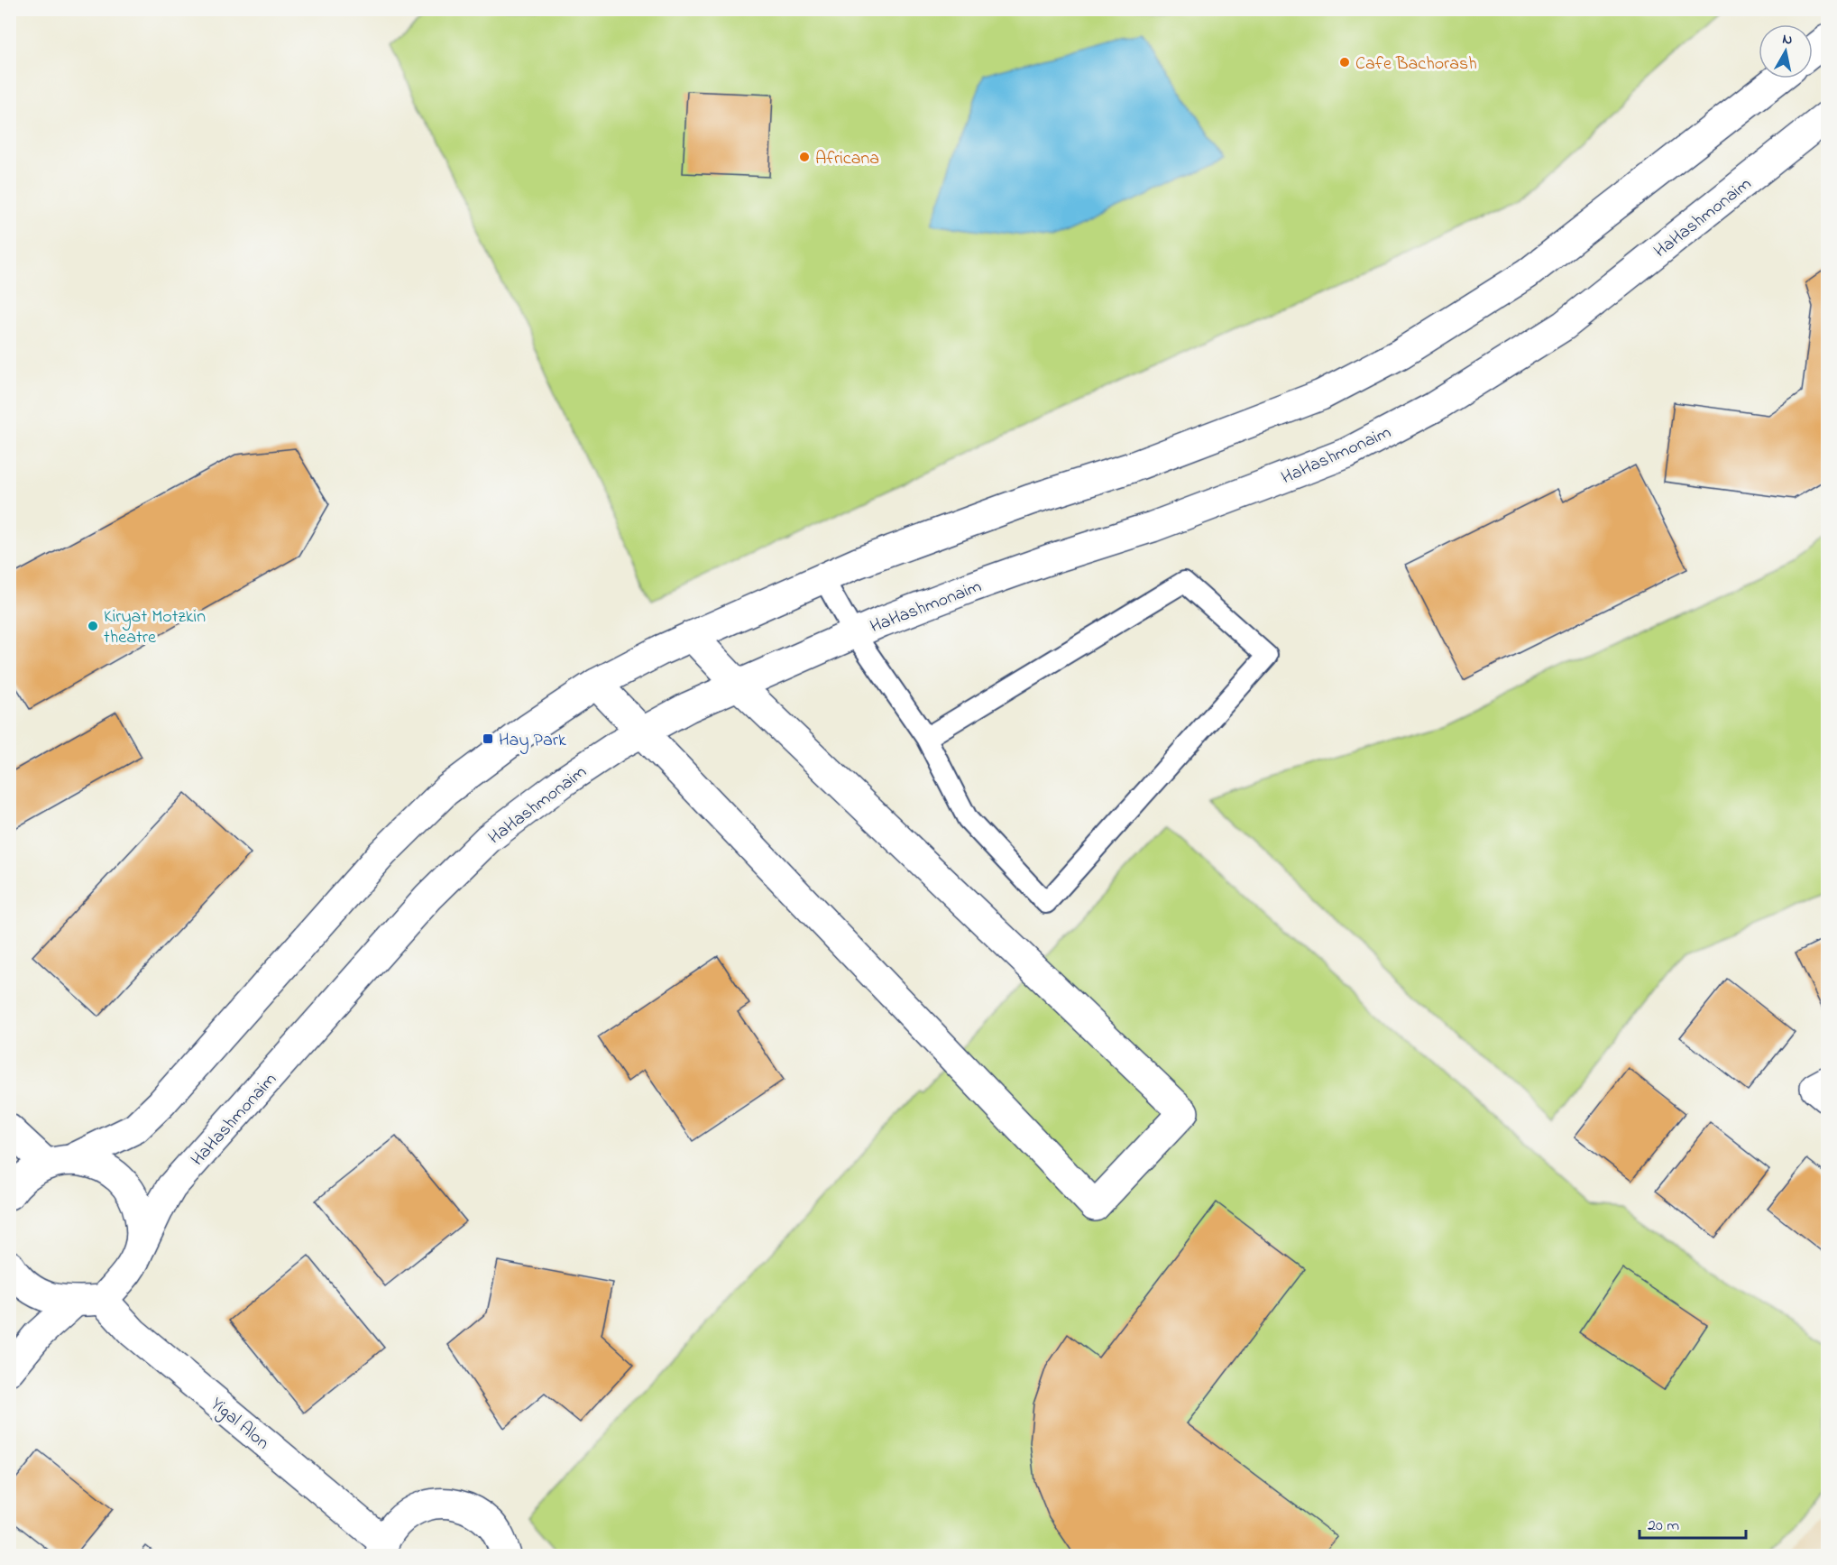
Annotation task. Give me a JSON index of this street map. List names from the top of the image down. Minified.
{"streets":{"street":["HaHashmonaim","Yigal Alon"]},"crossings":[["HaHashmonaim","Yigal Alon"]],"places":{"other":["Cafe Bachorash","Africana","Kiryat Motzkin theatre"],"transit":["Hay Park"]},"scale_bar":"20 m","north":"top"}
